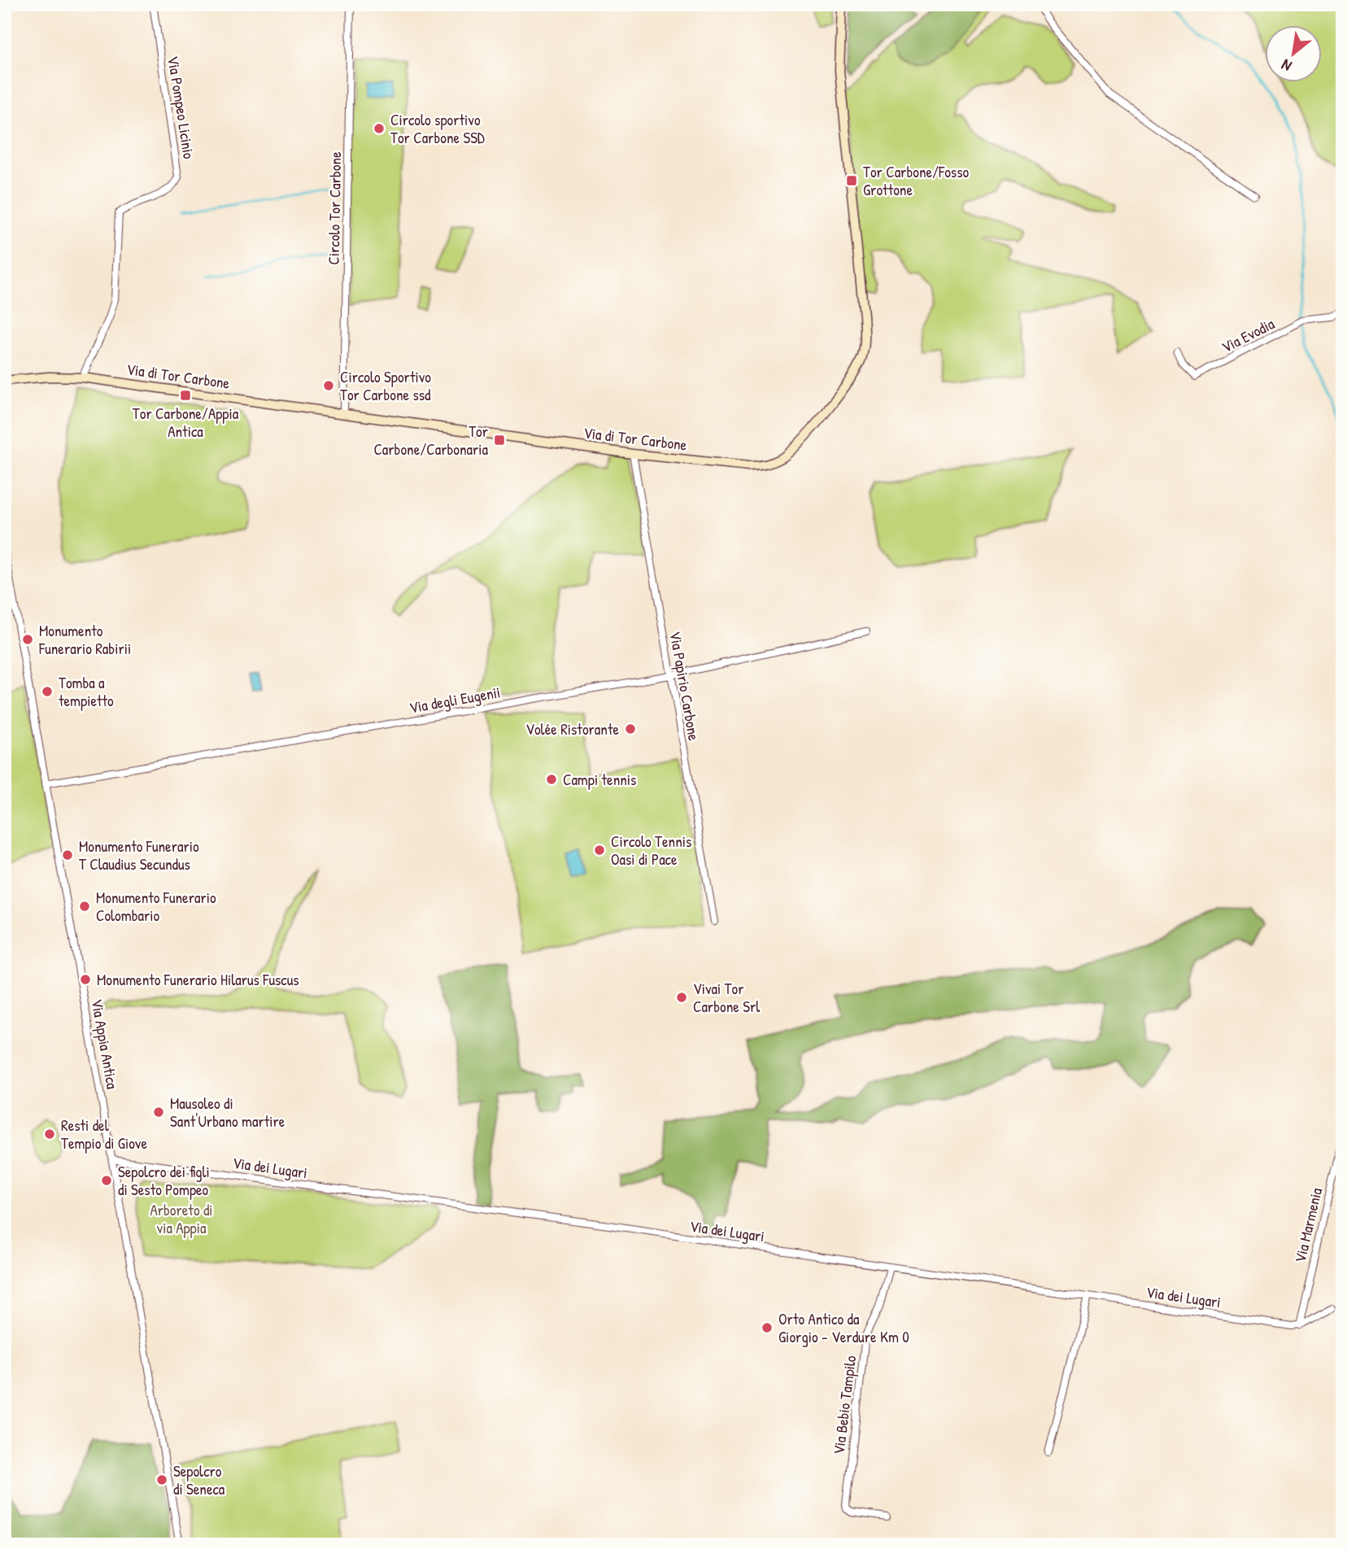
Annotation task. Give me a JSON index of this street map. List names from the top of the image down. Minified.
{"streets":{"main road":["Via di Tor Carbone"],"street":["Via Pompeo Licinio","Circolo Tor Carbone","Via Evodia","Via Papirio Carbone","Via degli Eugenii","Via Appia Antica","Via dei Lugari","Via Marmenia","Via Bebio Tampilo"]},"crossings":[["Via Pompeo Licinio","Via di Tor Carbone"],["Circolo Tor Carbone","Via di Tor Carbone"],["Via di Tor Carbone","Via Papirio Carbone"],["Via Papirio Carbone","Via degli Eugenii"],["Via degli Eugenii","Via Appia Antica"],["Via Appia Antica","Via dei Lugari"],["Via dei Lugari","Via Marmenia"],["Via dei Lugari","Via Bebio Tampilo"]],"parks":["Arboreto di via Appia"],"places":{"other":["Circolo sportivo Tor Carbone SSD","Circolo Sportivo Tor Carbone ssd","Monumento Funerario Rabirii","Tomba a tempietto","Volée Ristorante","Campi tennis","Circolo Tennis Oasi di Pace","Monumento Funerario T Claudius Secundus","Monumento Funerario Colombario","Monumento Funerario Hilarus Fuscus","Vivai Tor Carbone Srl","Mausoleo di Sant'Urbano martire","Resti del Tempio di Giove","Sepolcro dei figli di Sesto Pompeo","Orto Antico da Giorgio - Verdure Km 0","Sepolcro di Seneca"],"transit":["Tor Carbone/Fosso Grottone","Tor Carbone/Appia Antica","Tor Carbone/Carbonaria"]},"north":"bottom left"}
